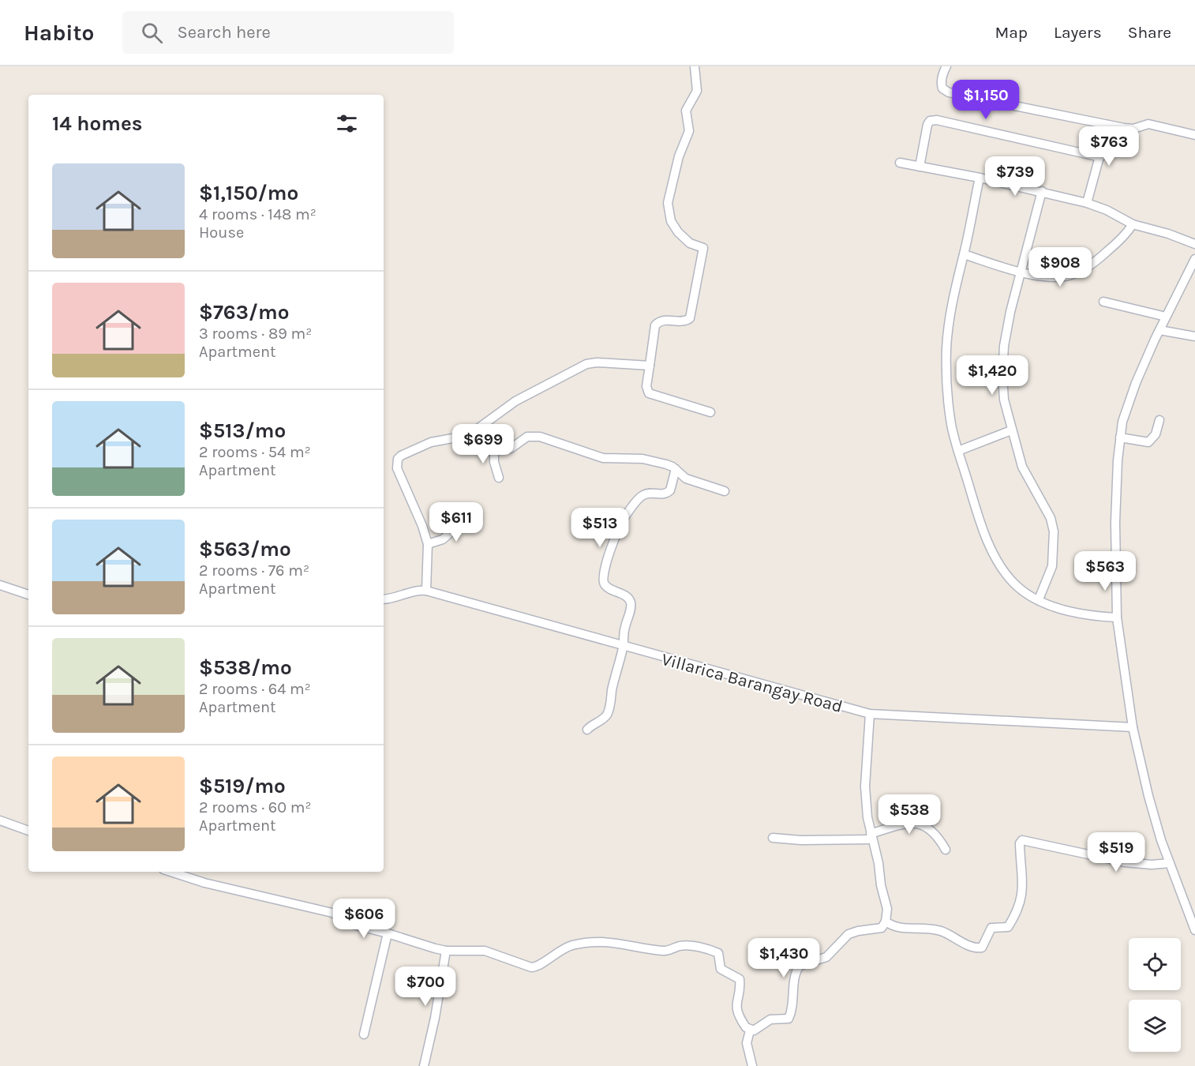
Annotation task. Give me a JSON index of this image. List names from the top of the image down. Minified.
{"streets":{"street":["Villarica Barangay Road"]},"page":{"header":"Habito","search":"Search here","nav":["Map","Layers","Share"],"price":["$1,150","$763","$739","$908","$1,420","$699","$611","$513","$563","$538","$519","$606","$1,430","$700"],"heading":"14 homes","list":[{"name":"$1,150/mo","note":"4 rooms · 148 m² · House"},{"name":"$763/mo","note":"3 rooms · 89 m² · Apartment"},{"name":"$513/mo","note":"2 rooms · 54 m² · Apartment"},{"name":"$563/mo","note":"2 rooms · 76 m² · Apartment"},{"name":"$538/mo","note":"2 rooms · 64 m² · Apartment"},{"name":"$519/mo","note":"2 rooms · 60 m² · Apartment"}]}}
